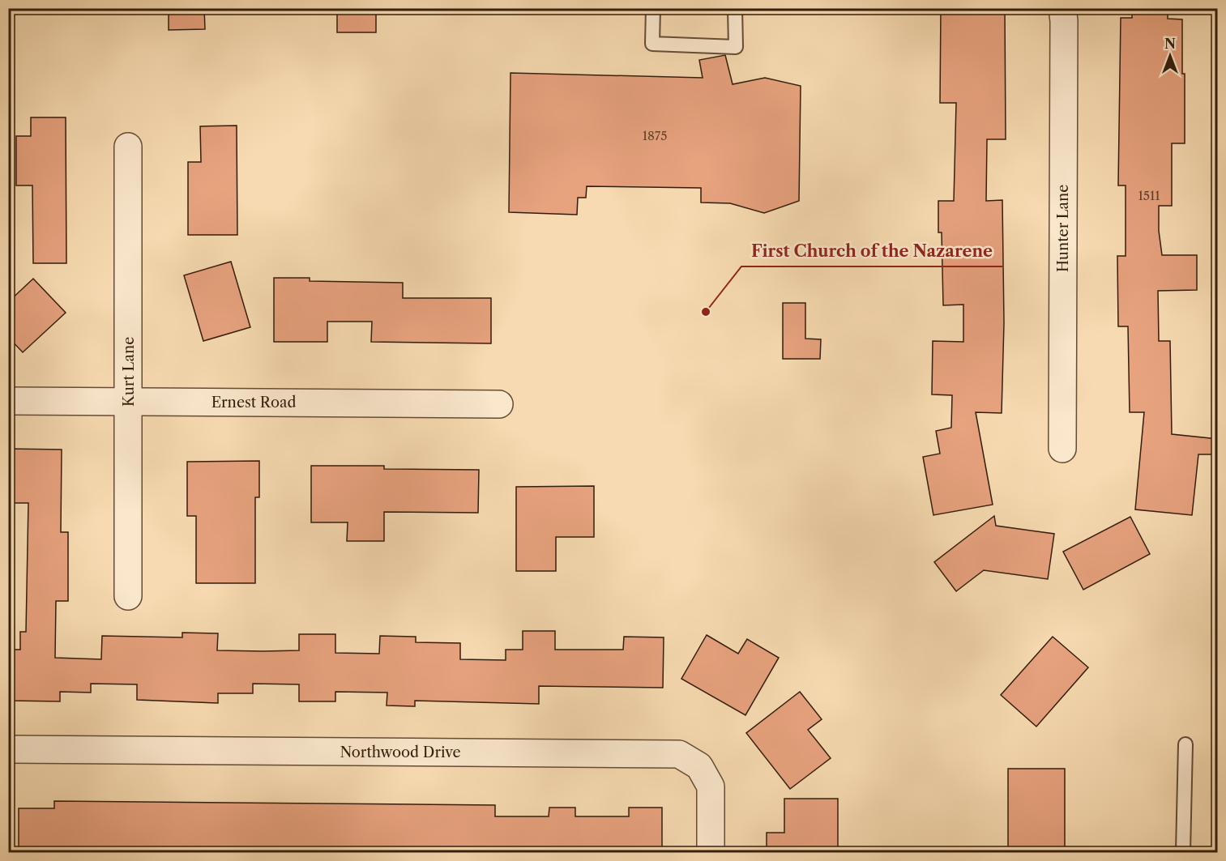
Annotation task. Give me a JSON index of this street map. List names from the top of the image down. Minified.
{"streets":{"street":["Hunter Lane","Kurt Lane","Ernest Road","Northwood Drive"]},"crossings":[["Kurt Lane","Ernest Road"]],"places":["First Church of the Nazarene"],"house_numbers":["1875","1511"],"north":"top"}
